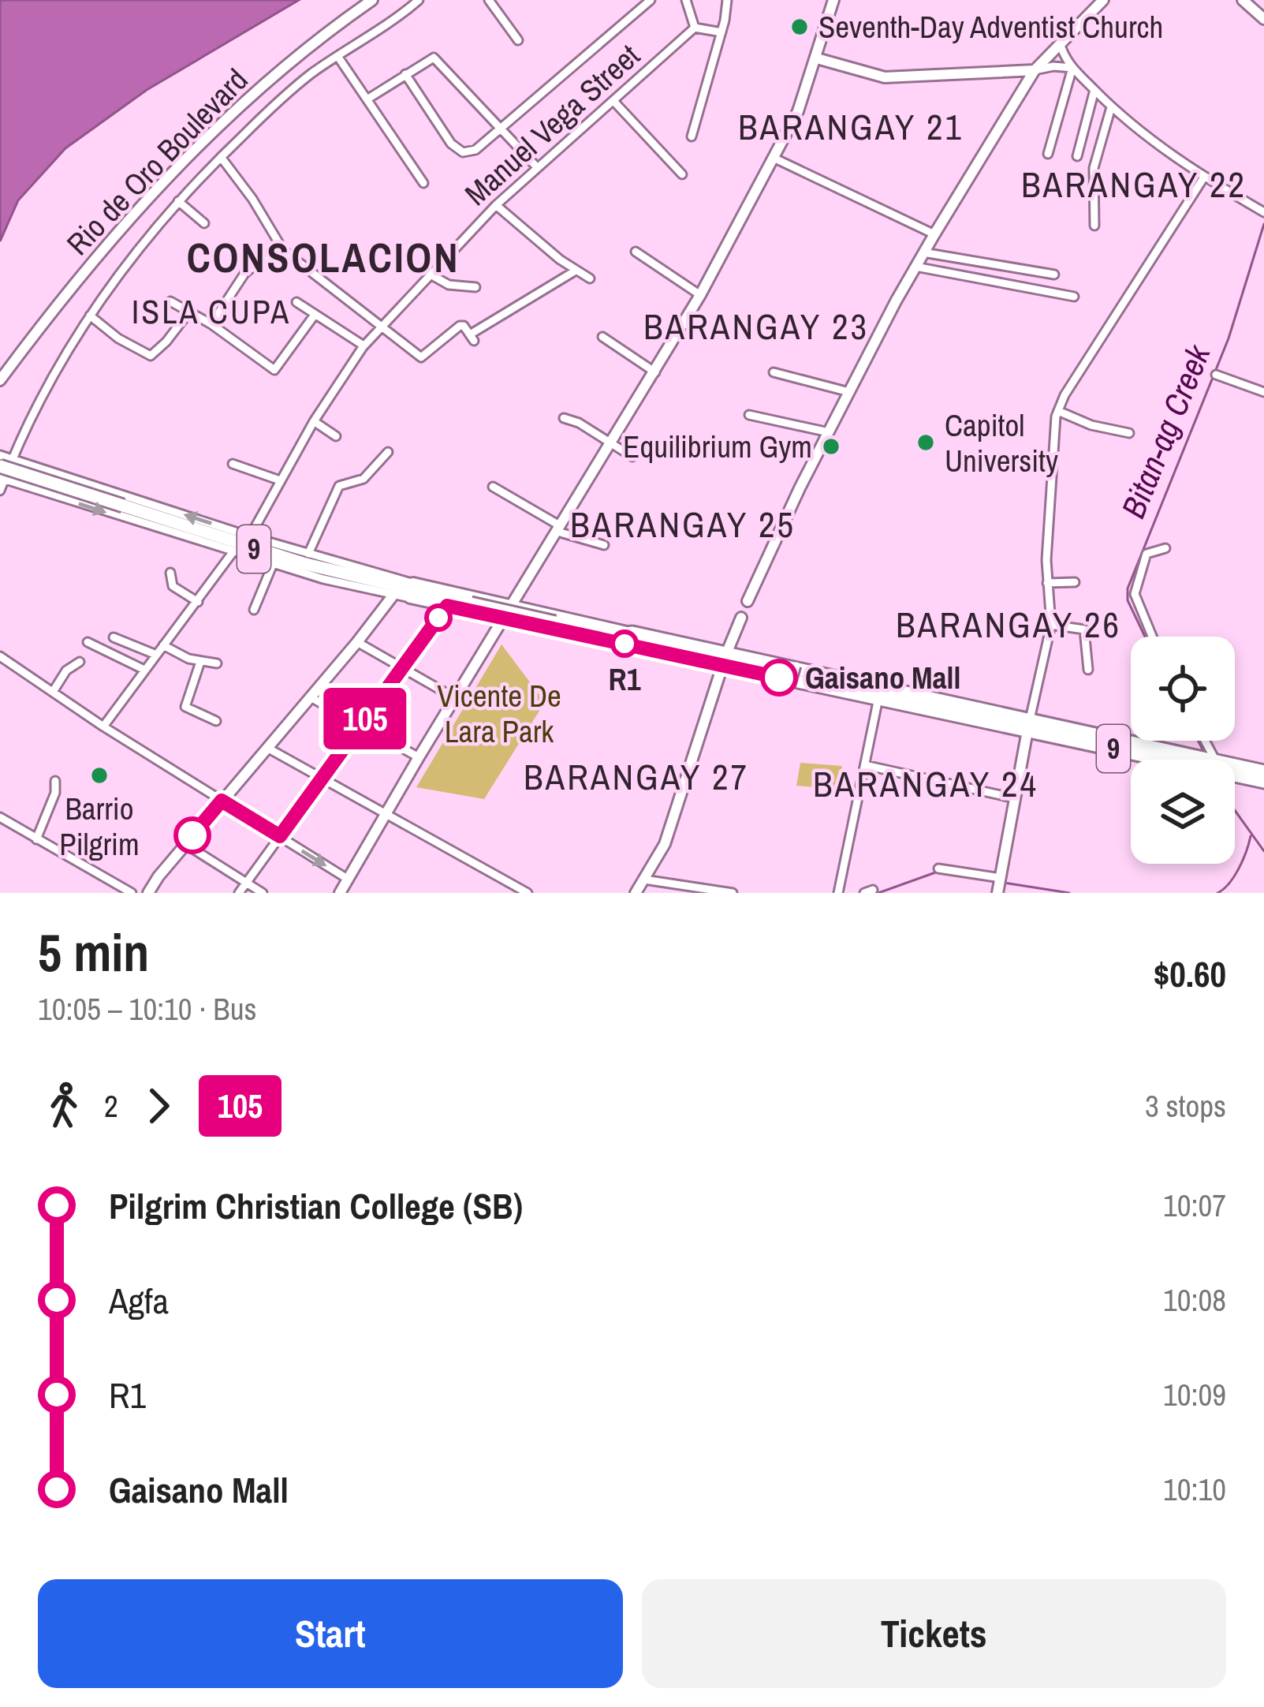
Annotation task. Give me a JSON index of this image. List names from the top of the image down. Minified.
{"streets":{"highway":["9"],"main road":["Rio de Oro Boulevard"],"street":["Manuel Vega Street"]},"districts":["BARANGAY 21","BARANGAY 22","CONSOLACION","ISLA CUPA","BARANGAY 23","BARANGAY 25","BARANGAY 26","BARANGAY 27","BARANGAY 24"],"water":["Bitan-ag Creek"],"parks":["Vicente De Lara Park"],"places":["Seventh-Day Adventist Church","Capitol University","Equilibrium Gym","R1","Gaisano Mall","Barrio Pilgrim"],"lines":["bus line 105"],"page":{"on_map":"105","heading":["5 min","10:05 – 10:10 · Bus","$0.60"],"legs":["2","105","3 stops"],"list":[{"name":"Pilgrim Christian College (SB)","value":"10:07"},{"name":"Agfa","value":"10:08"},{"name":"R1","value":"10:09"},{"name":"Gaisano Mall","value":"10:10"}],"buttons":["Start","Tickets"]}}
